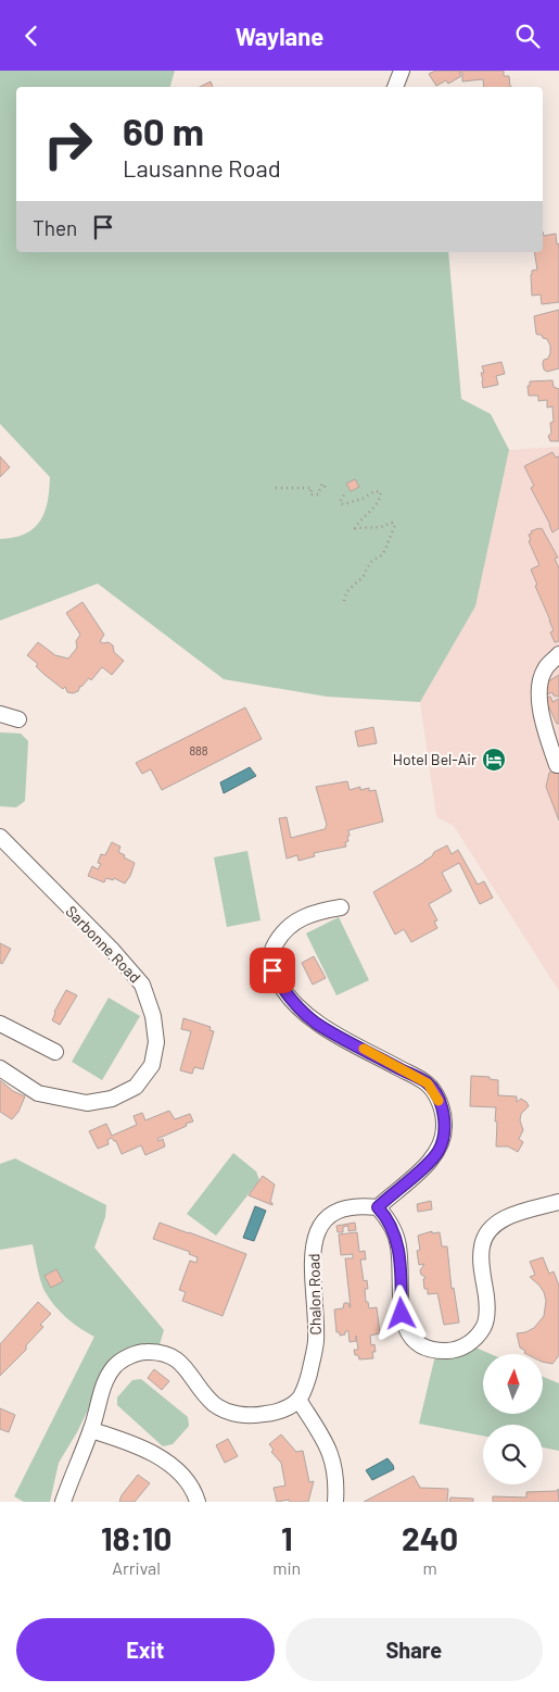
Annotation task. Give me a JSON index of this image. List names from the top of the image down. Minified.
{"streets":{"street":["Sarbonne Road","Chalon Road"]},"places":{"hotel":["Hotel Bel-Air"]},"house_numbers":["888"],"north":"top","page":{"header":"Waylane","turn":["60 m","Lausanne Road"],"then":"Then","eta":["18:10","Arrival","1","min","240","m"],"buttons":["Exit","Share"]}}
